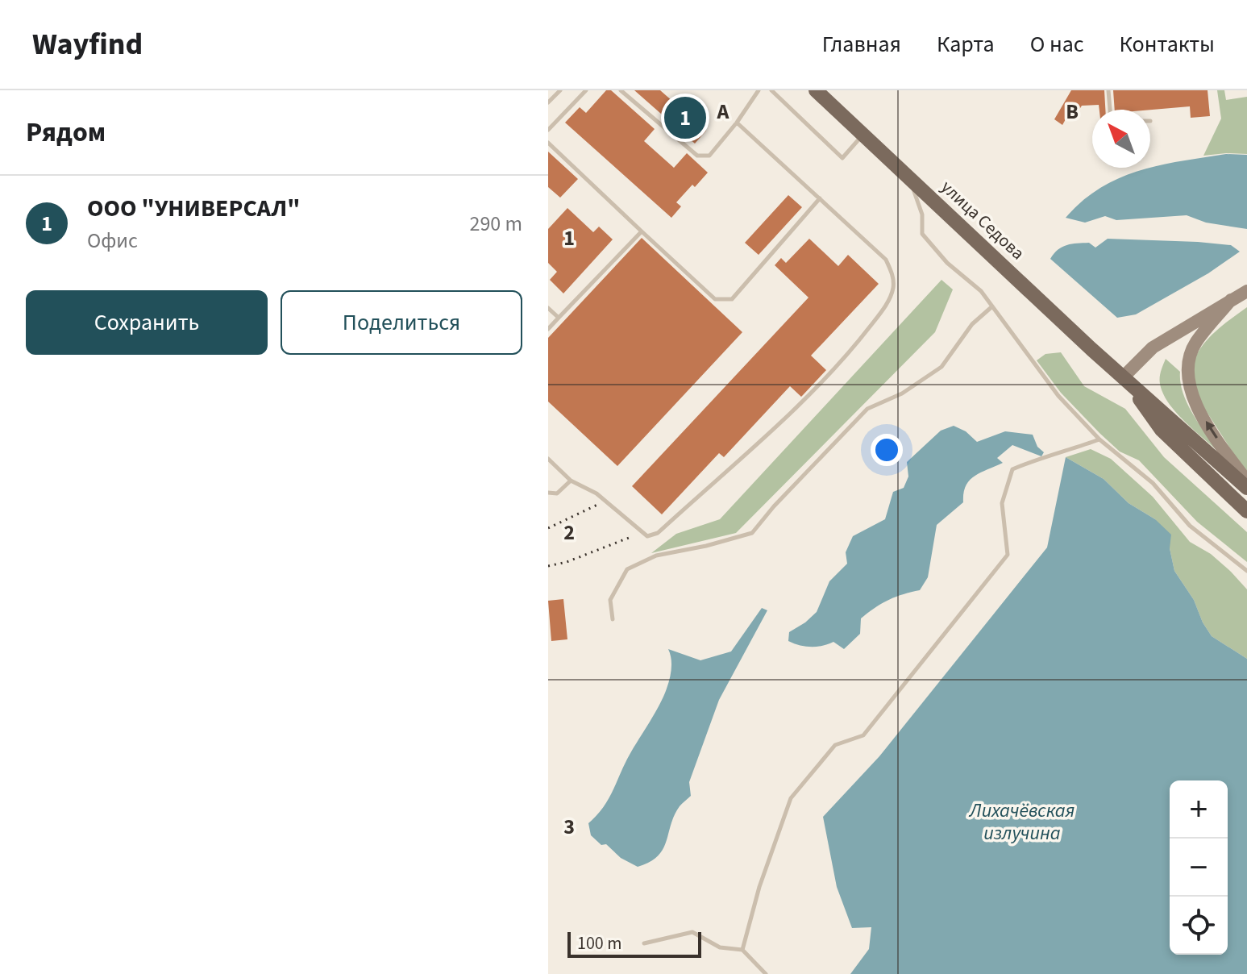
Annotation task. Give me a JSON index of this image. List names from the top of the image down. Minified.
{"streets":{"main road":["улица Седова"]},"water":["Лихачёвская излучина"],"scale_bar":"100 m","north":"top left","page":{"header":"Wayfind","nav":["Главная","Карта","О нас","Контакты"],"heading":"Рядом","pins":"1","list":[{"mark":"1","name":"ООО \"УНИВЕРСАЛ\"","note":"Офис","value":"290 m"}],"buttons":["Сохранить","Поделиться"],"map_buttons":["+","−"],"scale":"100 m"},"grid":{"columns":["A","B"],"rows":["1","2","3"]}}
